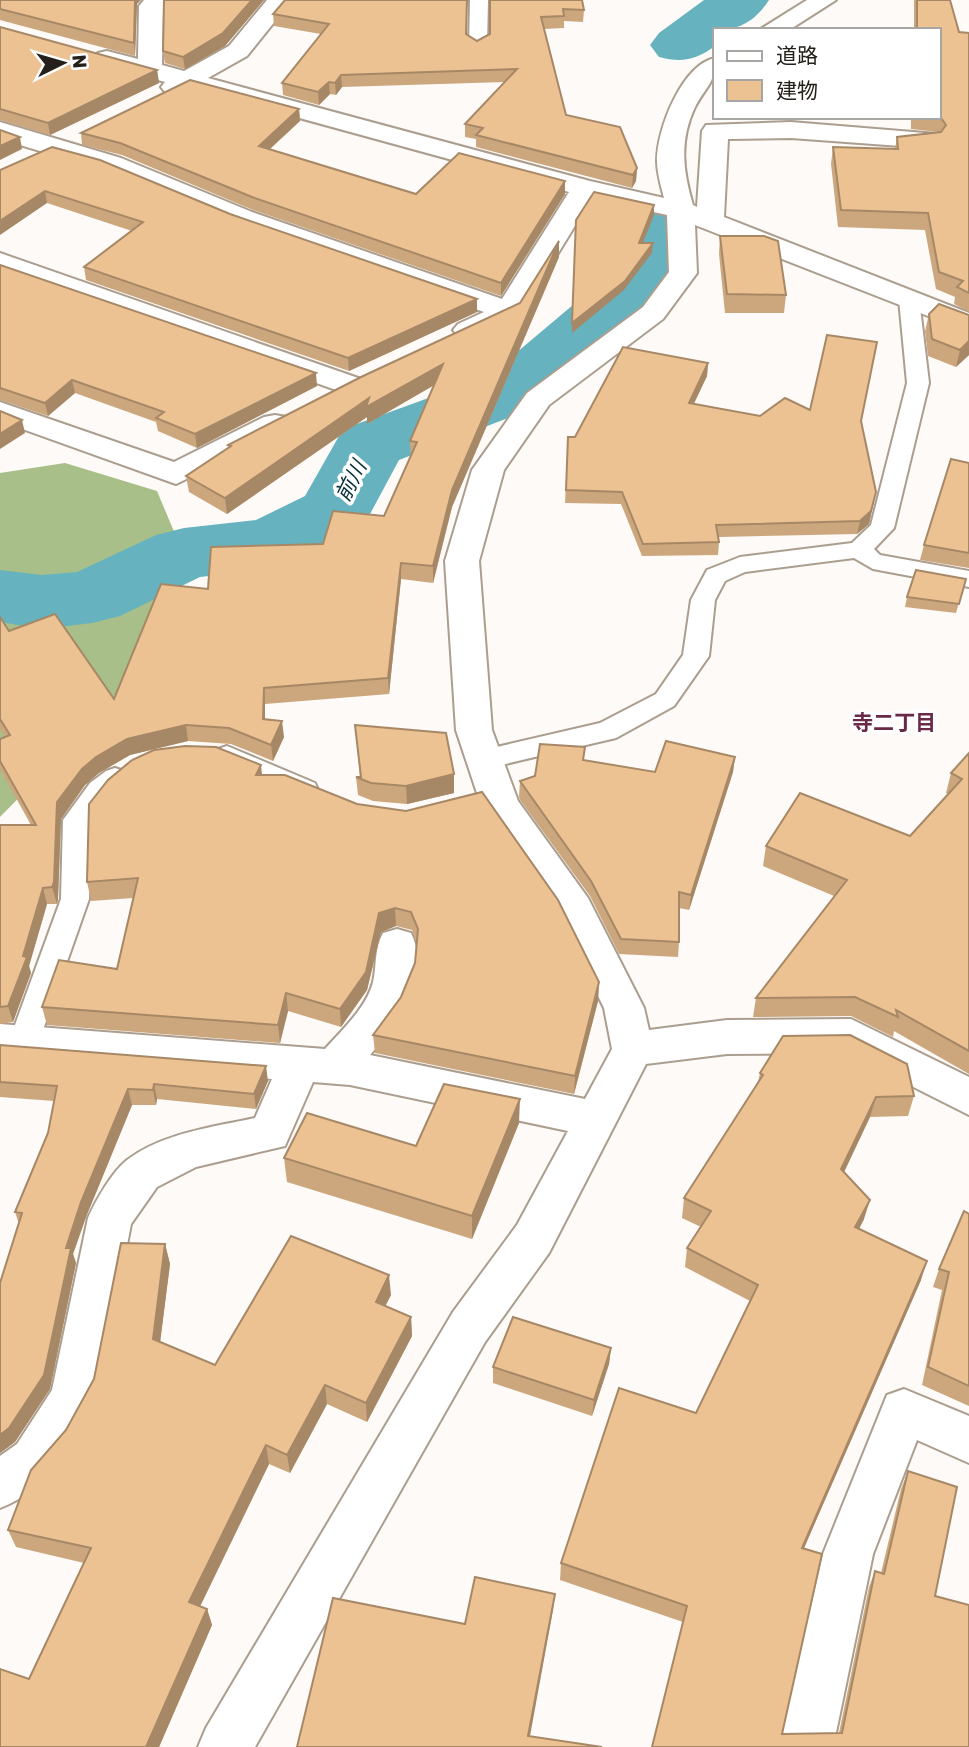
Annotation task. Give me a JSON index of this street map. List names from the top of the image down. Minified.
{"districts":["寺二丁目"],"water":["前川"],"legend":["道路","建物"],"north":"right"}
